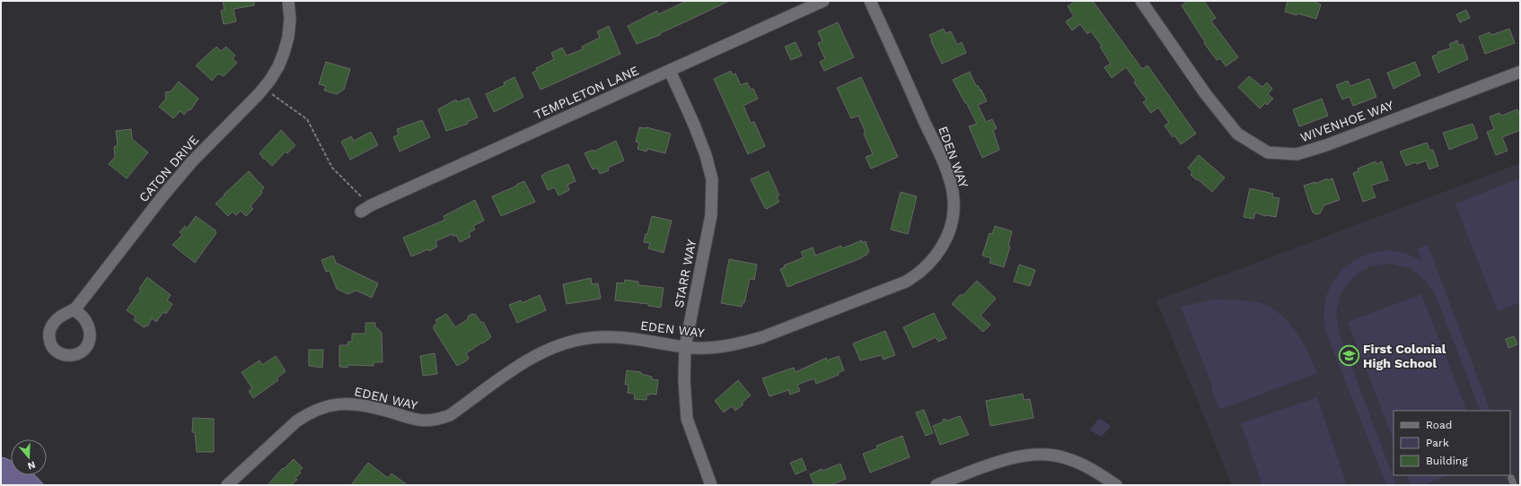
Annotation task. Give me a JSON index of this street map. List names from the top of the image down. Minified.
{"streets":{"street":["TEMPLETON LANE","WIVENHOE WAY","EDEN WAY","CATON DRIVE","STARR WAY"]},"crossings":[["TEMPLETON LANE","STARR WAY"],["EDEN WAY","STARR WAY"]],"places":{"school or university":["First Colonial High School"]},"legend":["Road","Park","Building"],"north":"bottom"}
